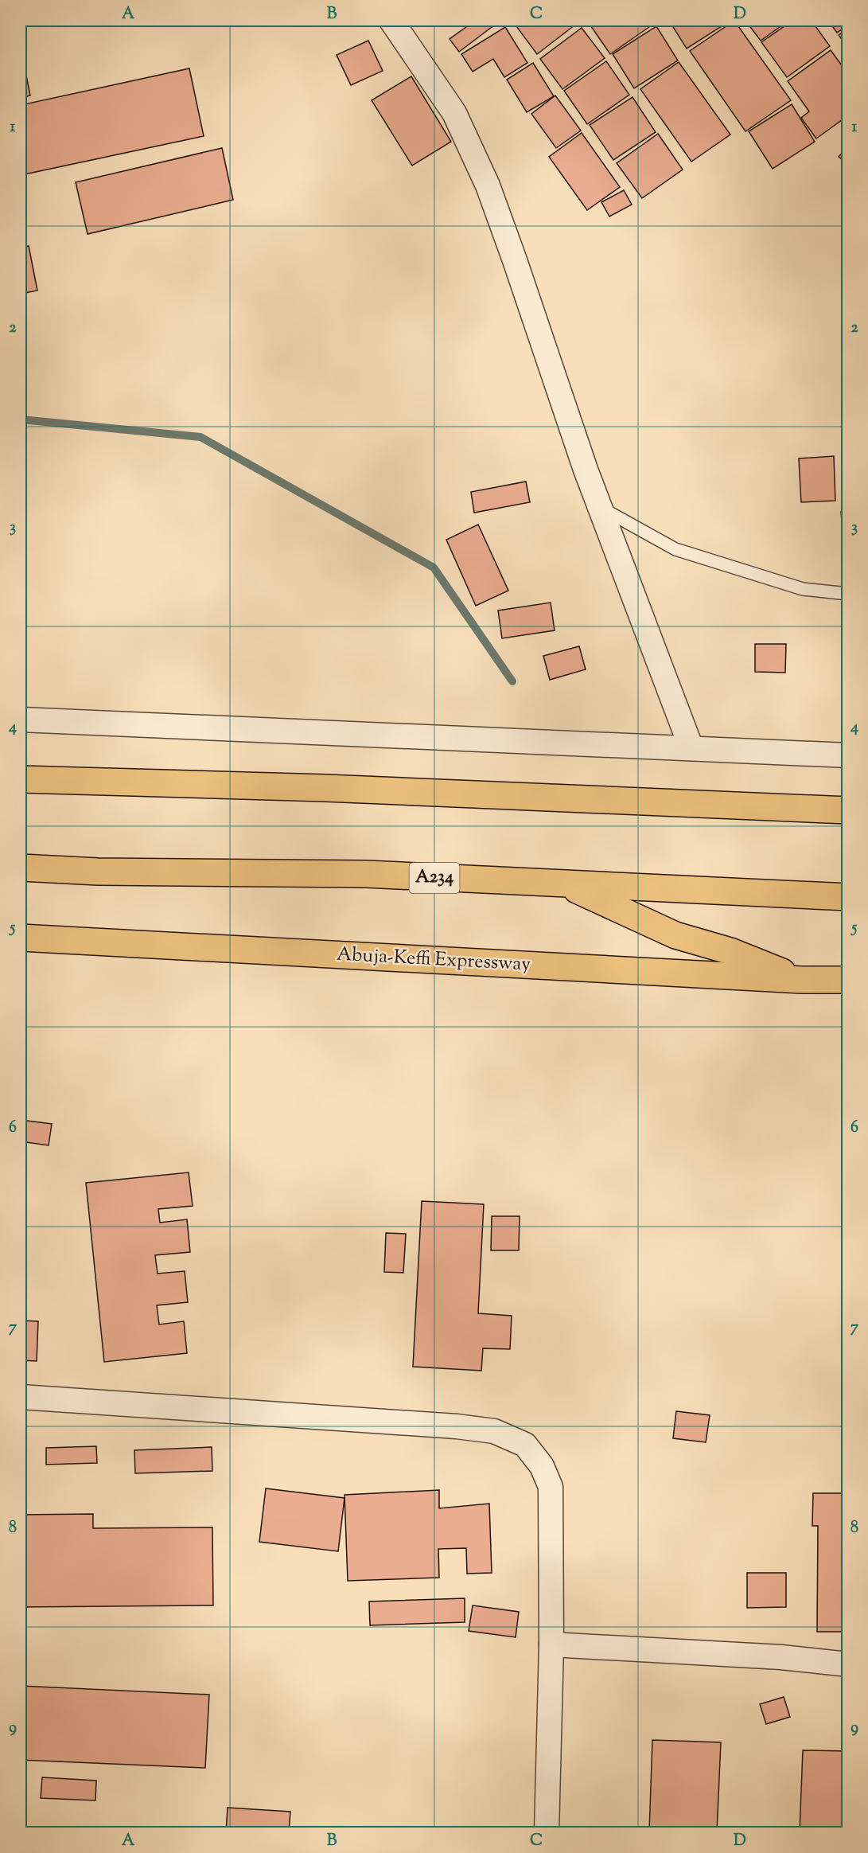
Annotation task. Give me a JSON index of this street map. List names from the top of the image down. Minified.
{"streets":{"highway":["A234","Abuja-Keffi Expressway"]},"grid":{"columns":["A","B","C","D"],"rows":["1","2","3","4","5","6","7","8","9"]}}
